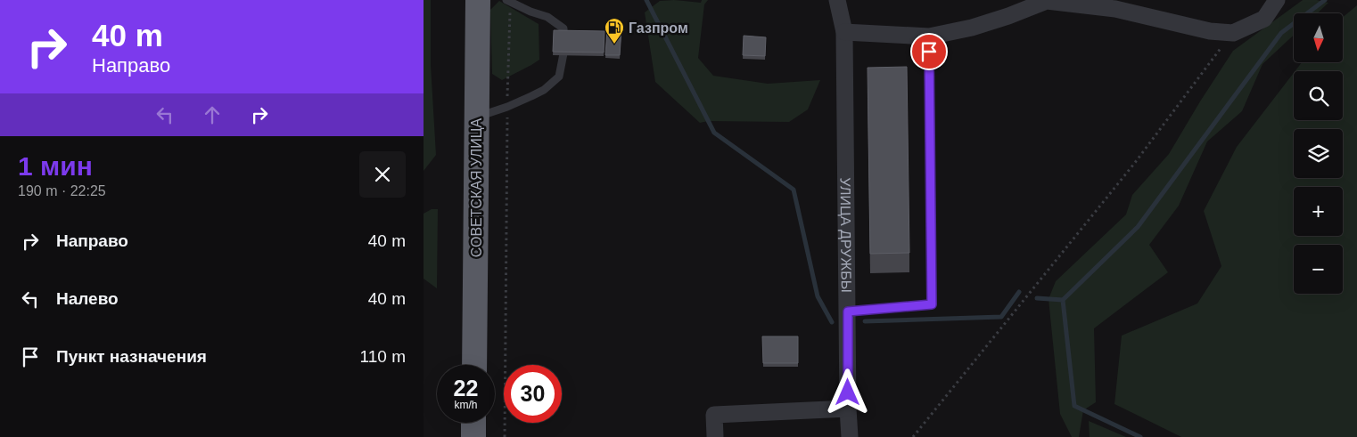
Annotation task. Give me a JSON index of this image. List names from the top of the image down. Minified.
{"streets":{"highway":["СОВЕТСКАЯ УЛИЦА"],"street":["УЛИЦА ДРУЖБЫ"]},"places":{"fuel station":["Газпром"]},"north":"bottom","page":{"turn":["40 m","Направо"],"map_buttons":["+","−"],"heading":["1 мин","190 m · 22:25"],"list":[{"name":"Направо","value":"40 m"},{"name":"Налево","value":"40 m"},{"name":"Пункт назначения","value":"110 m"}],"speed":"22 km/h","limit":"30"}}
